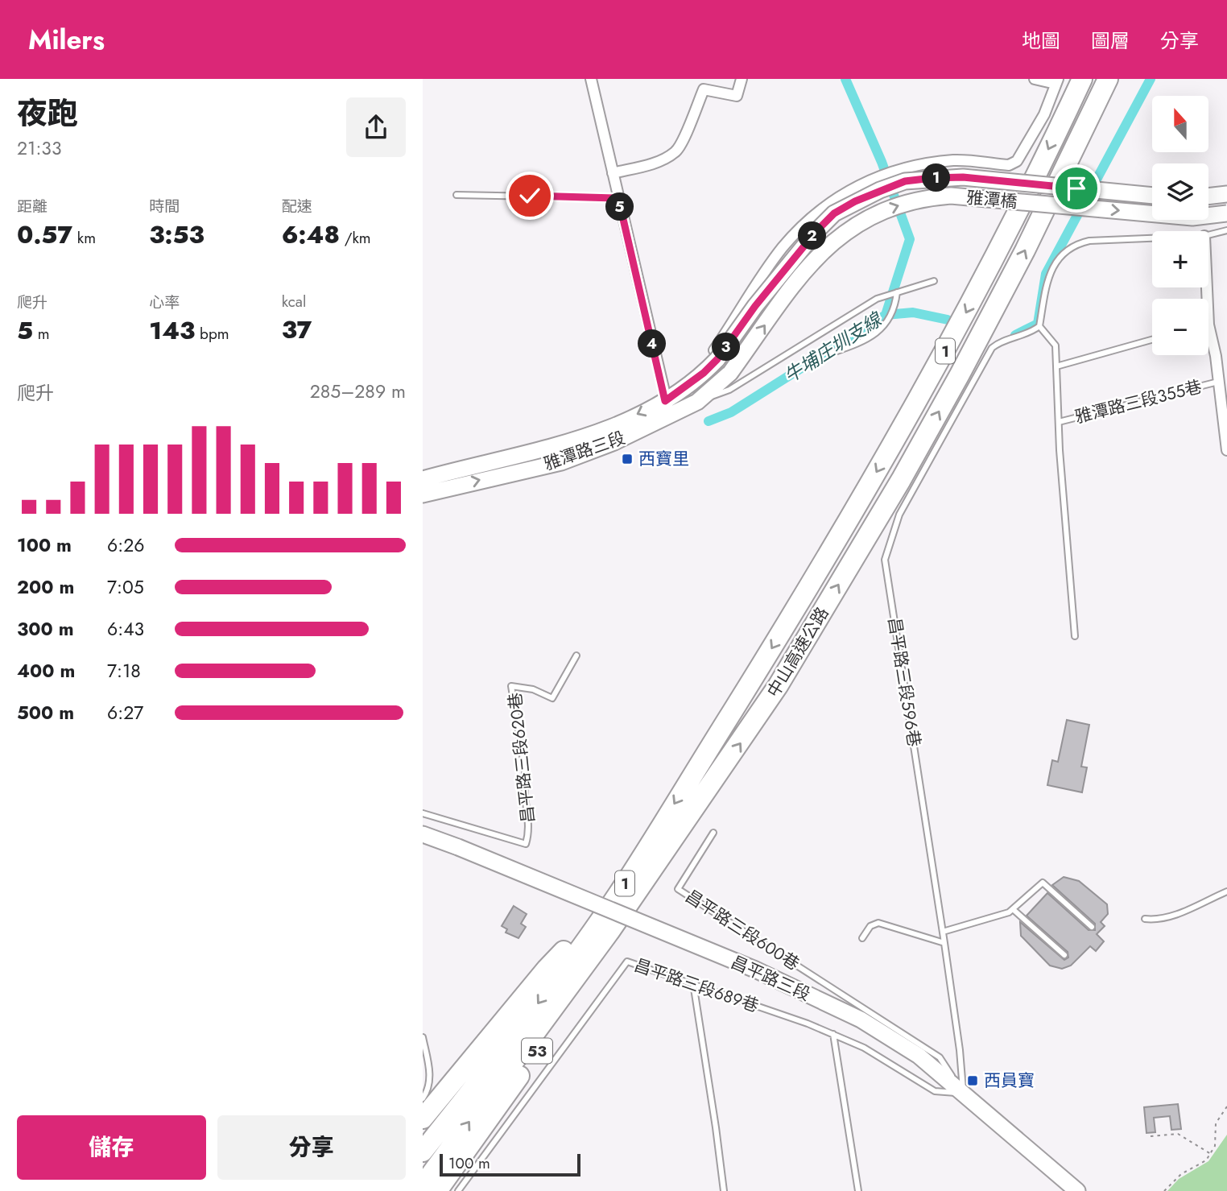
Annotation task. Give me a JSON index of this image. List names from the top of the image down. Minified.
{"streets":{"highway":["1","中山高速公路","53"],"street":["雅潭橋","雅潭路三段355巷","雅潭路三段","昌平路三段"],"lane":["昌平路三段596巷","昌平路三段620巷","昌平路三段600巷","昌平路三段689巷"]},"crossings":[["雅潭橋","雅潭路三段"],["中山高速公路","53"],["昌平路三段596巷","昌平路三段600巷"],["昌平路三段596巷","昌平路三段"],["昌平路三段596巷","昌平路三段689巷"],["昌平路三段600巷","昌平路三段"],["昌平路三段600巷","昌平路三段689巷"],["昌平路三段","昌平路三段689巷"]],"water":["牛埔庄圳支線"],"places":{"transit":["西寶里","西員寶"]},"scale_bar":"100 m","north":"top","page":{"header":"Milers","nav":["地圖","圖層","分享"],"heading":["夜跑","21:33"],"map_buttons":["+","−"],"pins":["1","5","2","4","3"],"stats":[["距離","0.57 km"],["時間","3:53"],["配速","6:48 /km"],["爬升","5 m"],["心率","143 bpm"],["kcal","37"]],"chart":["爬升","285–289 m"],"list":[{"name":"100 m","note":"6:26"},{"name":"200 m","note":"7:05"},{"name":"300 m","note":"6:43"},{"name":"400 m","note":"7:18"},{"name":"500 m","note":"6:27"}],"buttons":["儲存","分享"],"scale":"100 m"}}
